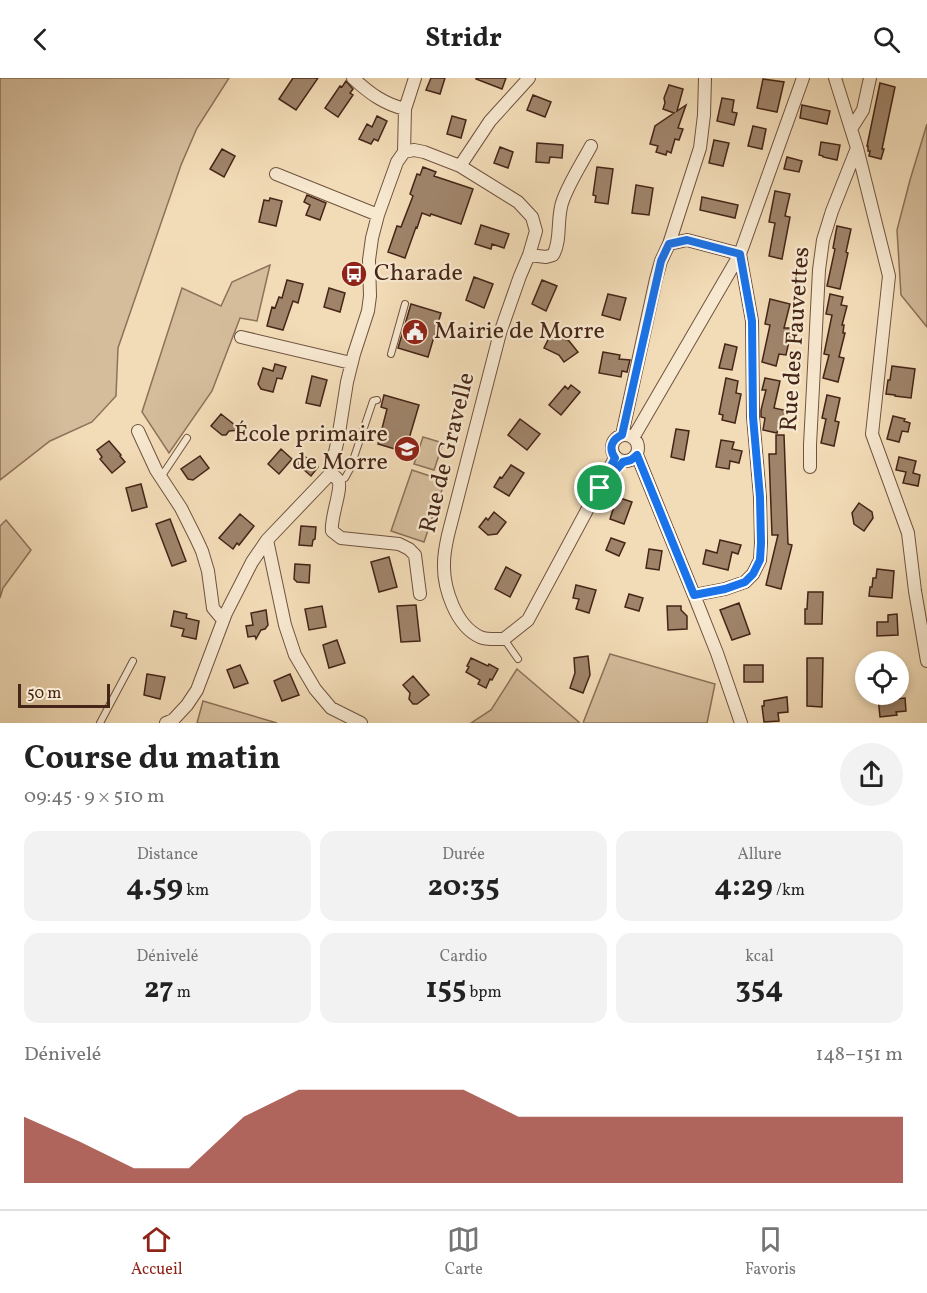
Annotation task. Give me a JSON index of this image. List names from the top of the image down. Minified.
{"streets":{"street":["Rue des Fauvettes","Rue de Gravelle"]},"places":{"bus stop":["Charade"],"public building":["Mairie de Morre"],"school or university":["École primaire de Morre"]},"scale_bar":"50 m","page":{"header":"Stridr","scale":"50 m","heading":["Course du matin","09:45 · 9 × 510 m"],"stats":[["Distance","4.59 km"],["Durée","20:35"],["Allure","4:29 /km"],["Dénivelé","27 m"],["Cardio","155 bpm"],["kcal","354"]],"chart":["Dénivelé","148–151 m"],"tabs":["Accueil","Carte","Favoris"]}}
